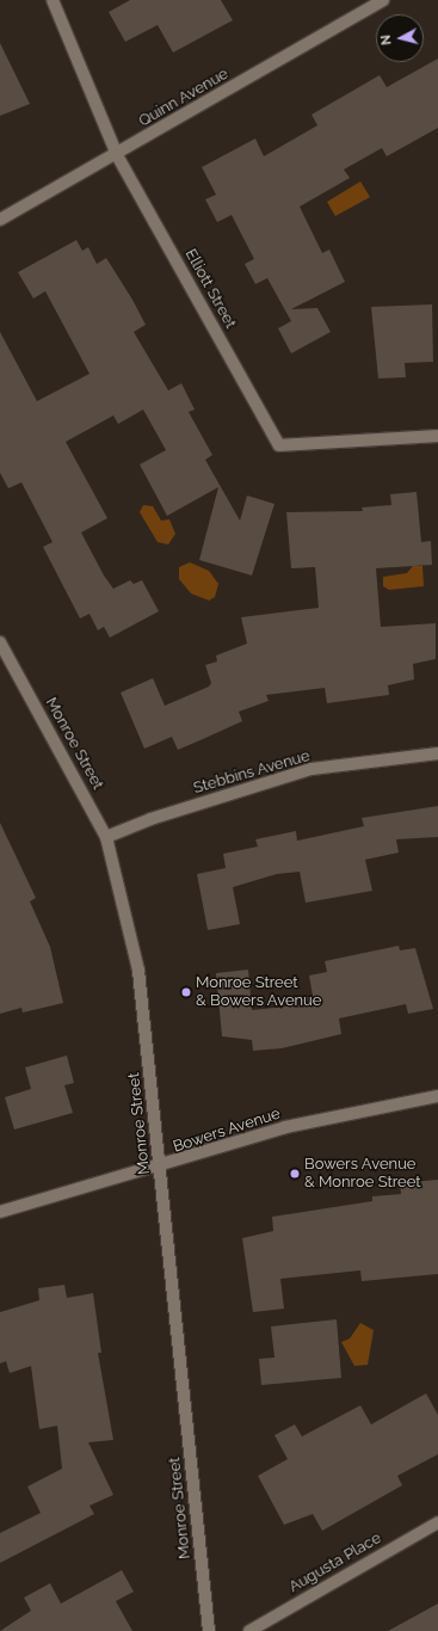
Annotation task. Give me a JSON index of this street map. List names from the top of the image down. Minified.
{"streets":{"street":["Quinn Avenue","Elliott Street","Monroe Street","Stebbins Avenue","Bowers Avenue","Augusta Place"]},"crossings":[["Quinn Avenue","Elliott Street"],["Monroe Street","Stebbins Avenue"],["Monroe Street","Bowers Avenue"]],"places":["Monroe Street & Bowers Avenue","Bowers Avenue & Monroe Street"],"north":"left"}
